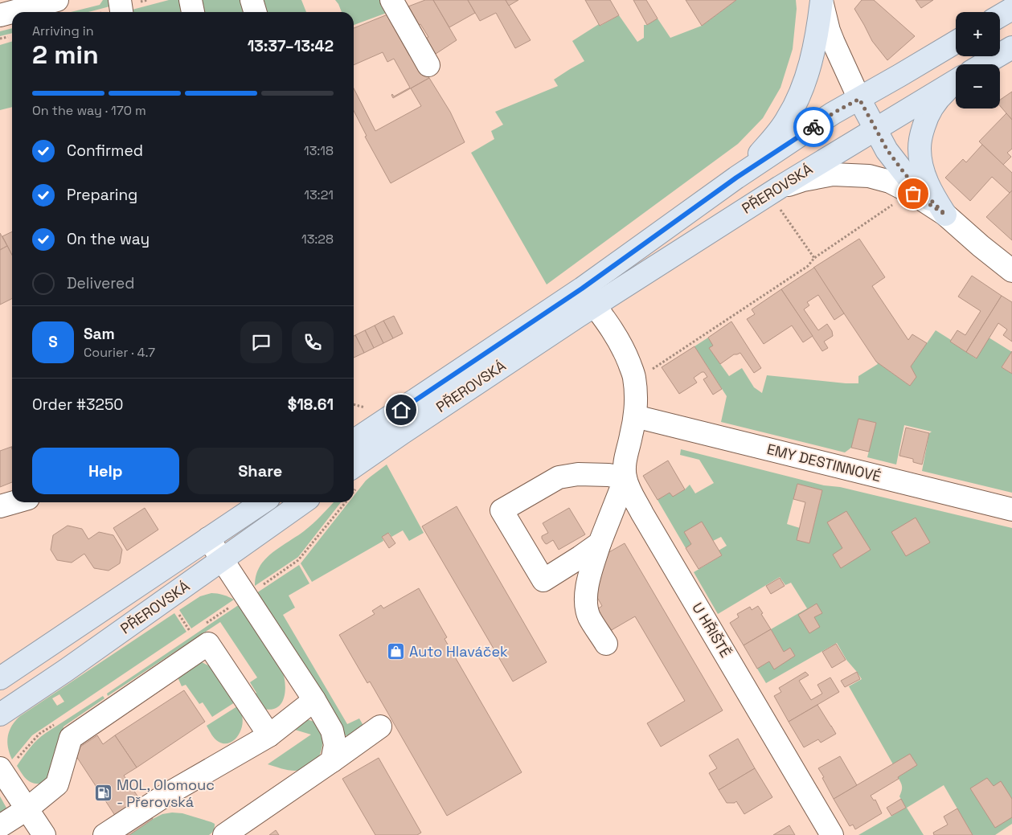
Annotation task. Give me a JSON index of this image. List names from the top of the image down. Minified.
{"streets":{"main road":["PŘEROVSKÁ"],"street":["EMY DESTINNOVÉ","U HŘIŠTĚ"]},"crossings":[["EMY DESTINNOVÉ","U HŘIŠTĚ"]],"places":{"shop":["Auto Hlaváček"],"fuel station":["MOL, Olomouc - Přerovská"]},"page":{"map_buttons":["+","−"],"heading":["2 min","Arriving in","13:37–13:42"],"panel":["Sam","Courier · 4.7","Order #3250","$18.61"],"bar":"On the way · 170 m","list":[["Confirmed","13:18"],["Preparing","13:21"],["On the way","13:28"],"Delivered"],"round":"S","buttons":["Help","Share"]}}
